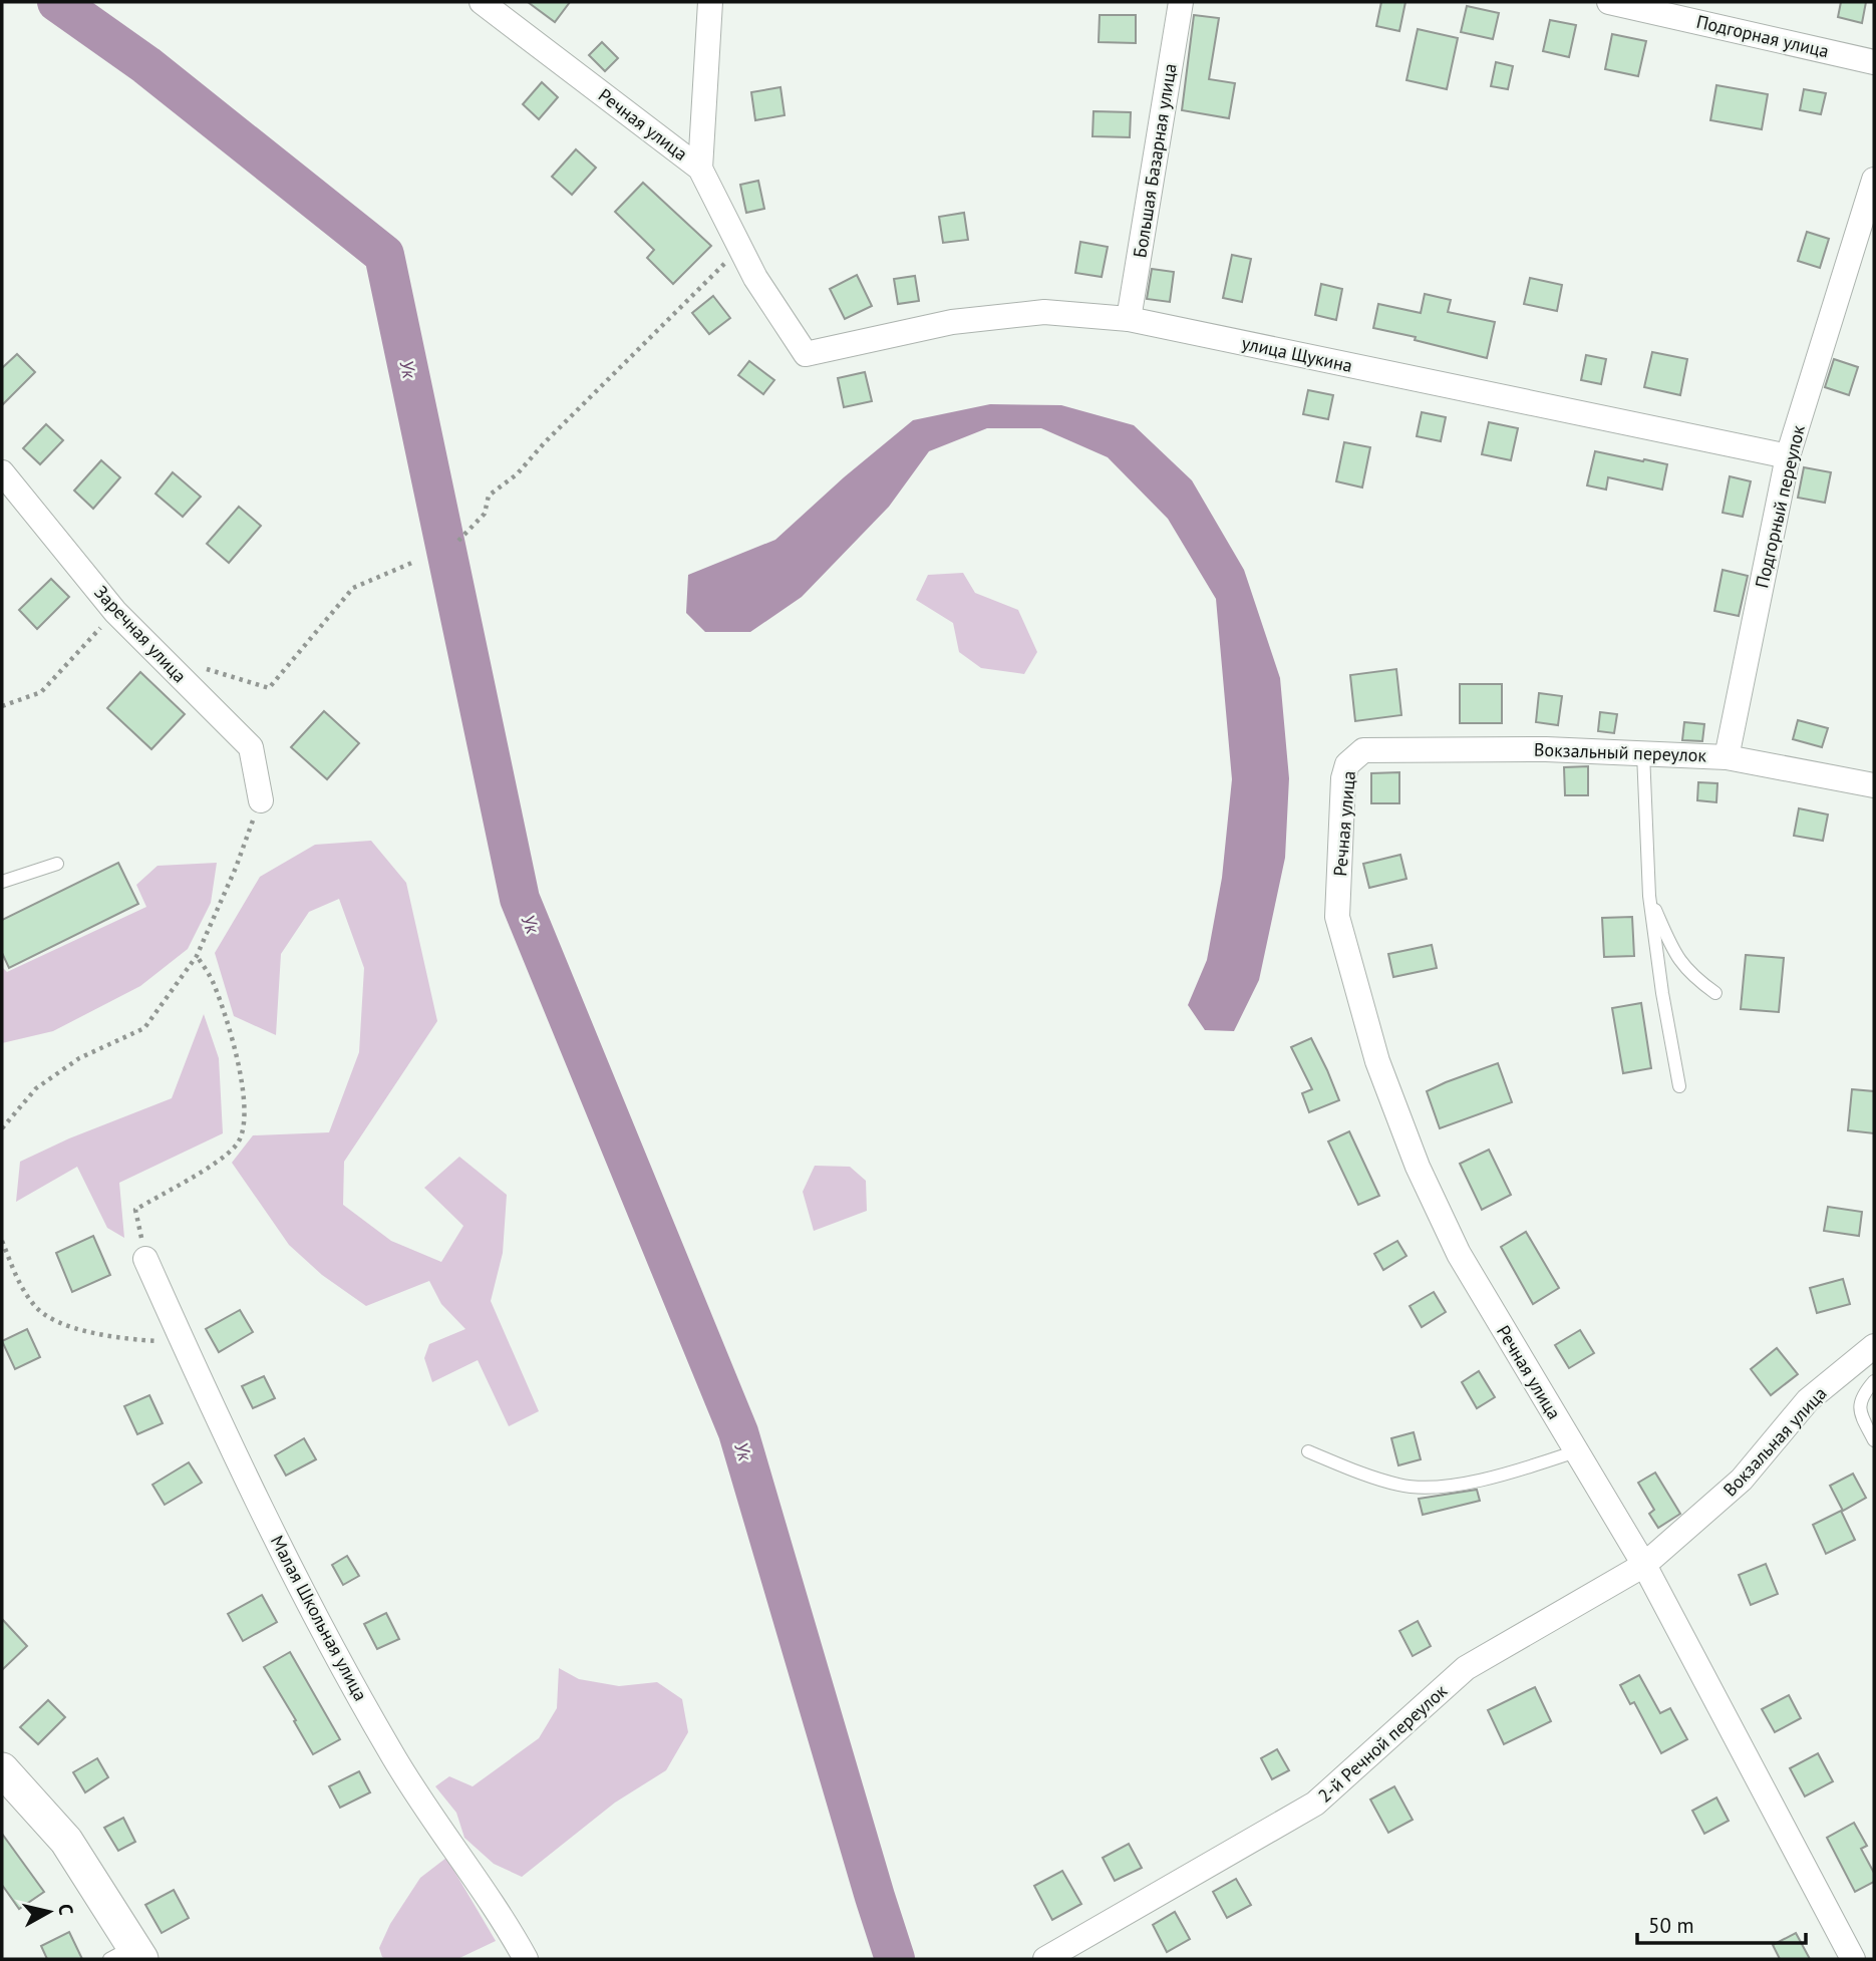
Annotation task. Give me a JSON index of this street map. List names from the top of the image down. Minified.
{"streets":{"street":["Подгорная улица","Речная улица","Большая Базарная улица","улица Щукина","Подгорный переулок","Заречная улица","Вокзальный переулок","Вокзальная улица","Малая Школьная улица","2-й Речной переулок"]},"crossings":[["Речная улица","улица Щукина"],["Речная улица","Вокзальный переулок"],["Речная улица","Вокзальная улица"],["Речная улица","2-й Речной переулок"],["Большая Базарная улица","улица Щукина"],["улица Щукина","Подгорный переулок"],["Подгорный переулок","Вокзальный переулок"],["Вокзальная улица","2-й Речной переулок"]],"water":["Ук"],"scale_bar":"50 m","north":"right"}
